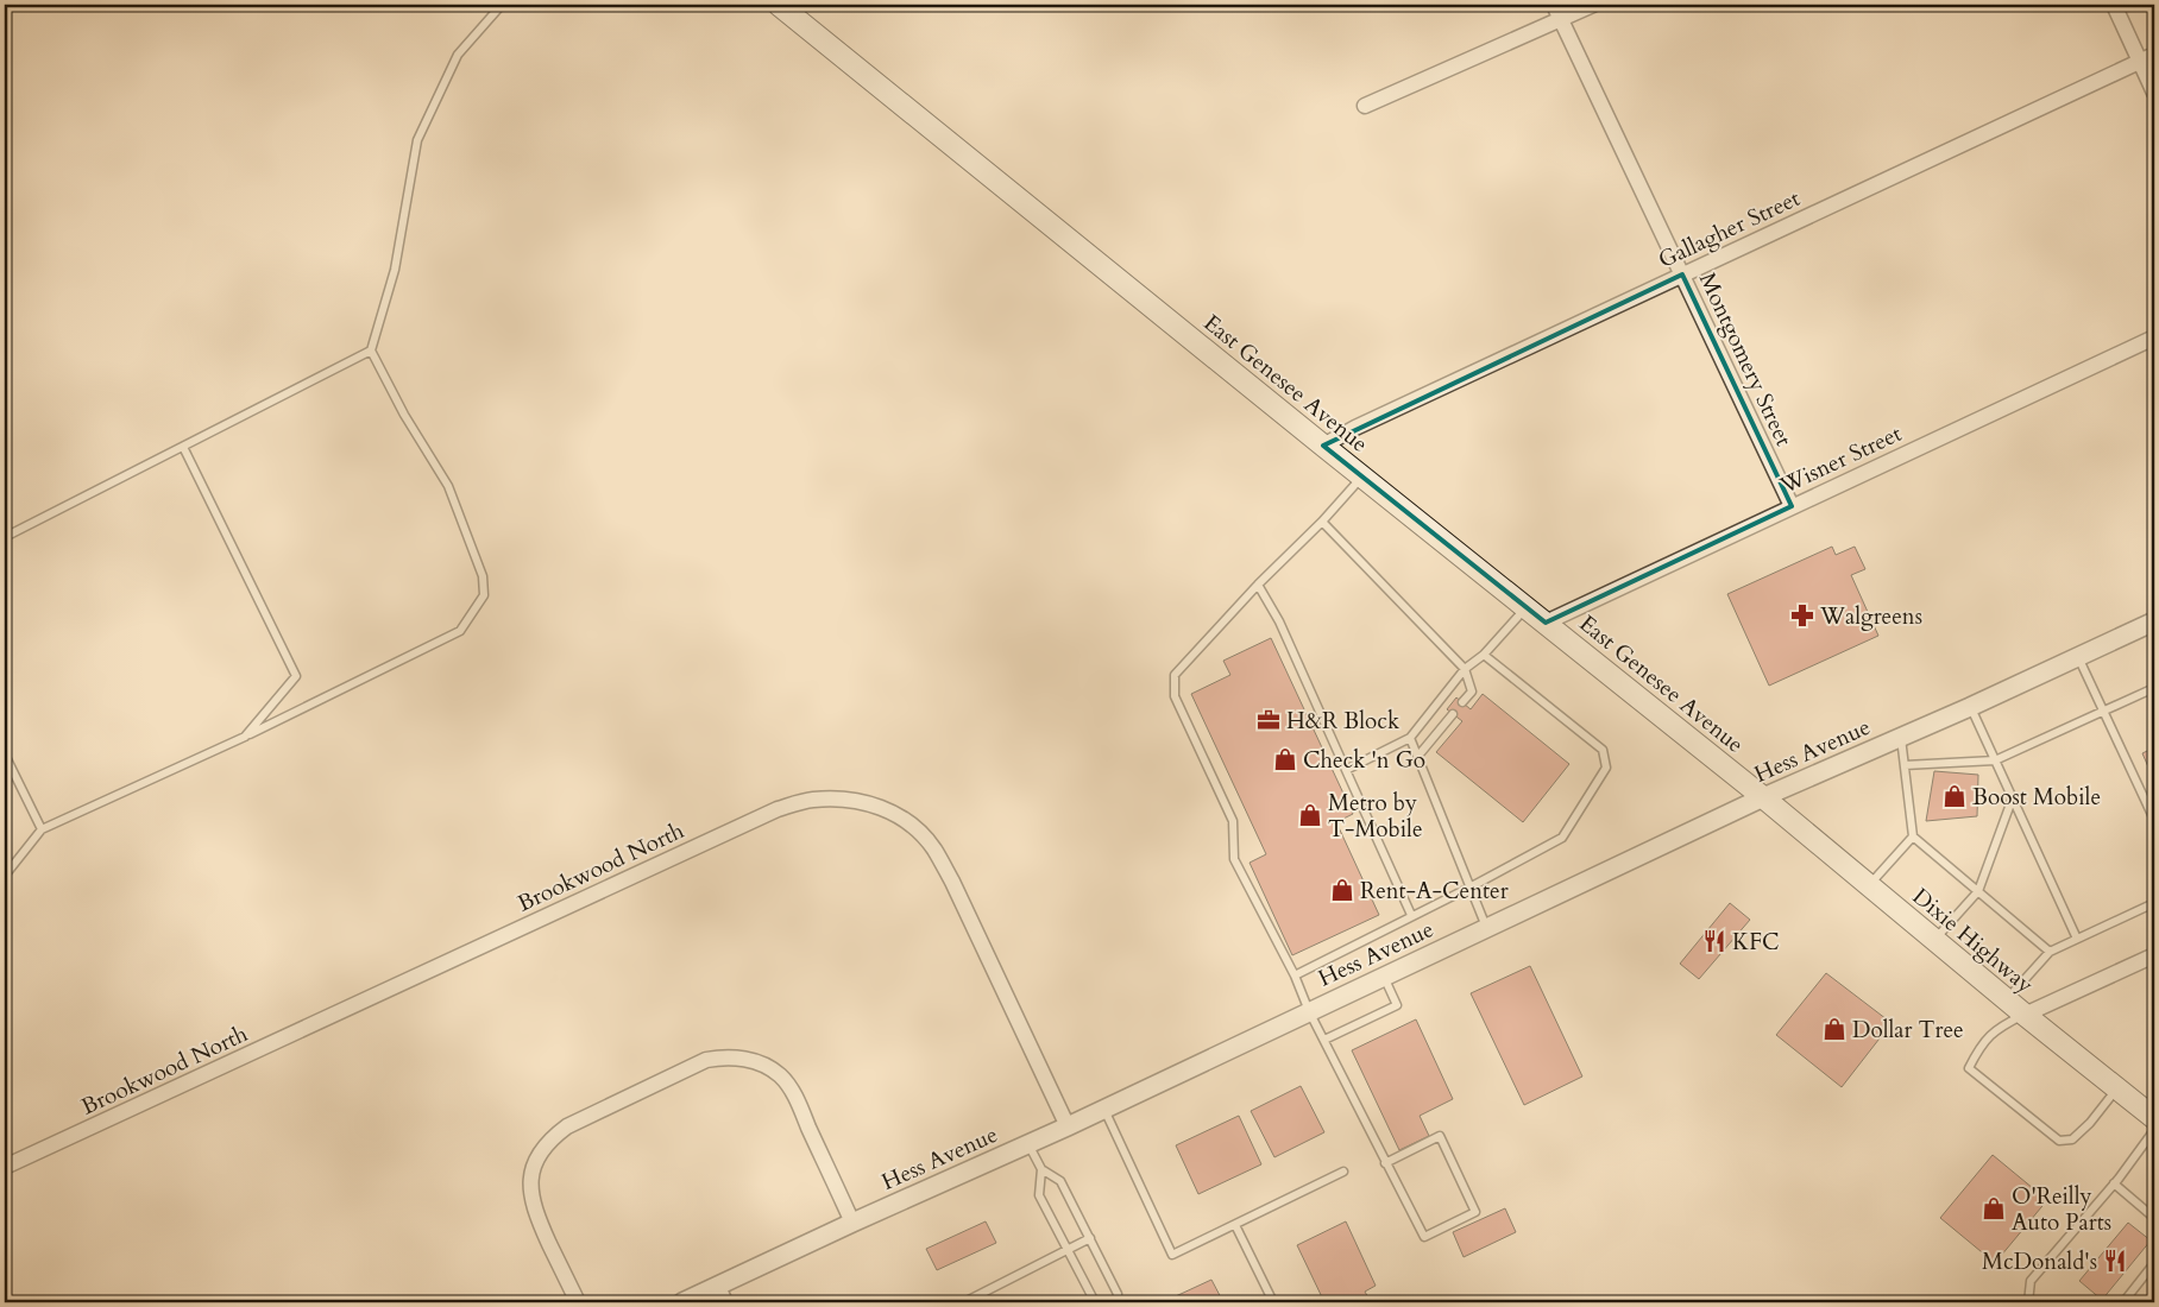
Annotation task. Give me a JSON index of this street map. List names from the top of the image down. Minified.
{"streets":{"main road":["East Genesee Avenue","Dixie Highway"],"street":["Gallagher Street","Montgomery Street","Wisner Street","Hess Avenue","Brookwood North"]},"crossings":[["Gallagher Street","Montgomery Street"],["Gallagher Street","East Genesee Avenue"],["Montgomery Street","Wisner Street"],["East Genesee Avenue","Wisner Street"],["East Genesee Avenue","Hess Avenue"],["East Genesee Avenue","Dixie Highway"],["Hess Avenue","Brookwood North"],["Hess Avenue","Dixie Highway"]],"places":{"pharmacy":["Walgreens"],"office":["H&R Block"],"shop":["Check 'n Go","Boost Mobile","Metro by T-Mobile","Rent-A-Center","Dollar Tree","O'Reilly Auto Parts"],"restaurant":["KFC","McDonald's"]}}
